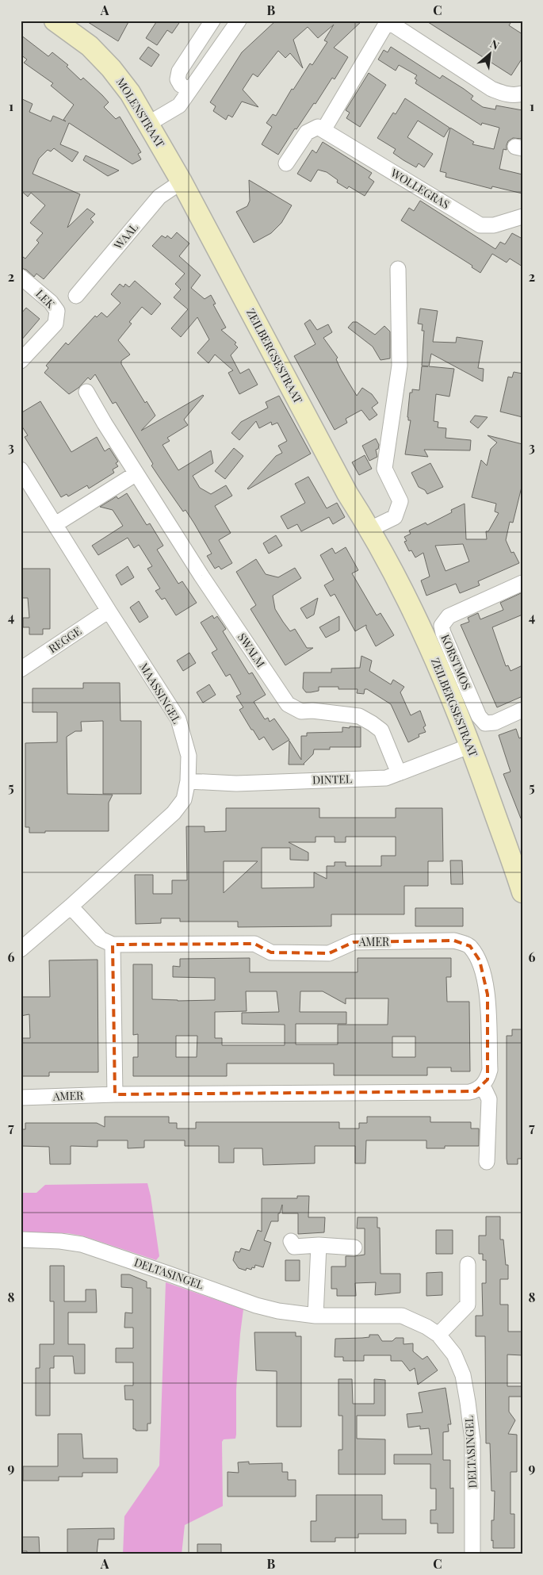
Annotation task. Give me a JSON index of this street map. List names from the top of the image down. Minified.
{"streets":{"street":["MOLENSTRAAT","WOLLEGRAS","WAAL","LEK","ZEILBERGSESTRAAT","REGGE","SWALM","KORSTMOS","MAASSINGEL","DINTEL","AMER","DELTASINGEL"]},"crossings":[["MOLENSTRAAT","WAAL"],["MOLENSTRAAT","ZEILBERGSESTRAAT"],["WAAL","ZEILBERGSESTRAAT"],["ZEILBERGSESTRAAT","DINTEL"],["REGGE","MAASSINGEL"],["SWALM","DINTEL"],["MAASSINGEL","DINTEL"]],"north":"top right","grid":{"columns":["A","B","C"],"rows":["1","2","3","4","5","6","7","8","9"]}}
